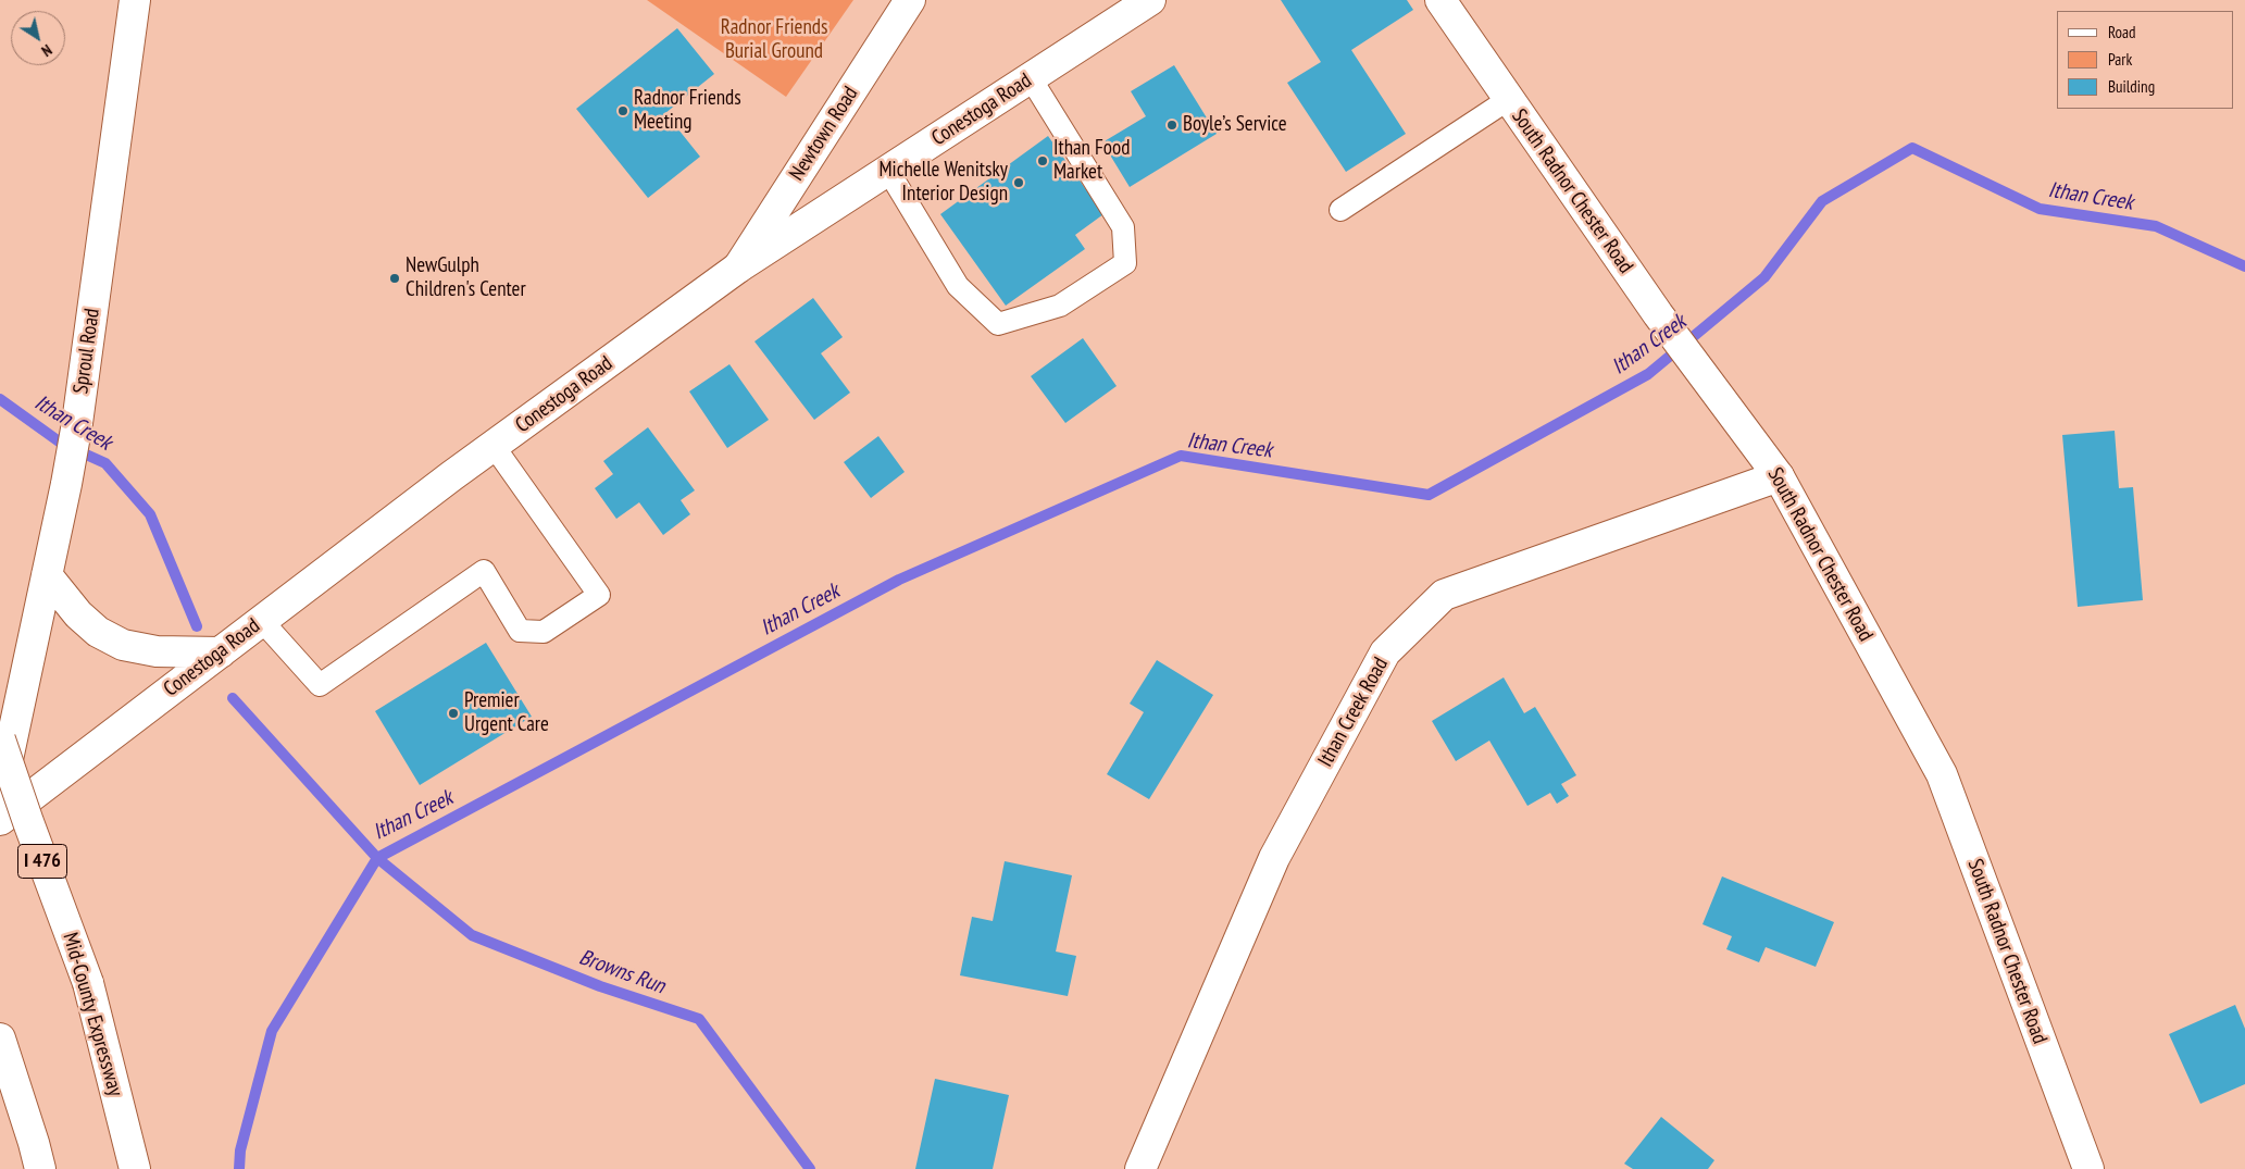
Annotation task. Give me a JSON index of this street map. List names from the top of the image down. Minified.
{"streets":{"main road":["Conestoga Road","Newtown Road","South Radnor Chester Road","Sproul Road","Ithan Creek Road","I 476","Mid-County Expressway"]},"crossings":[["Conestoga Road","Newtown Road"],["South Radnor Chester Road","Ithan Creek Road"]],"water":["Ithan Creek","Browns Run"],"parks":["Radnor Friends Burial Ground"],"places":["Radnor Friends Meeting","Boyle’s Service","Ithan Food Market","Michelle Wenitsky Interior Design","NewGulph Children's Center","Premier Urgent Care"],"legend":["Road","Park","Building"],"north":"bottom right"}
